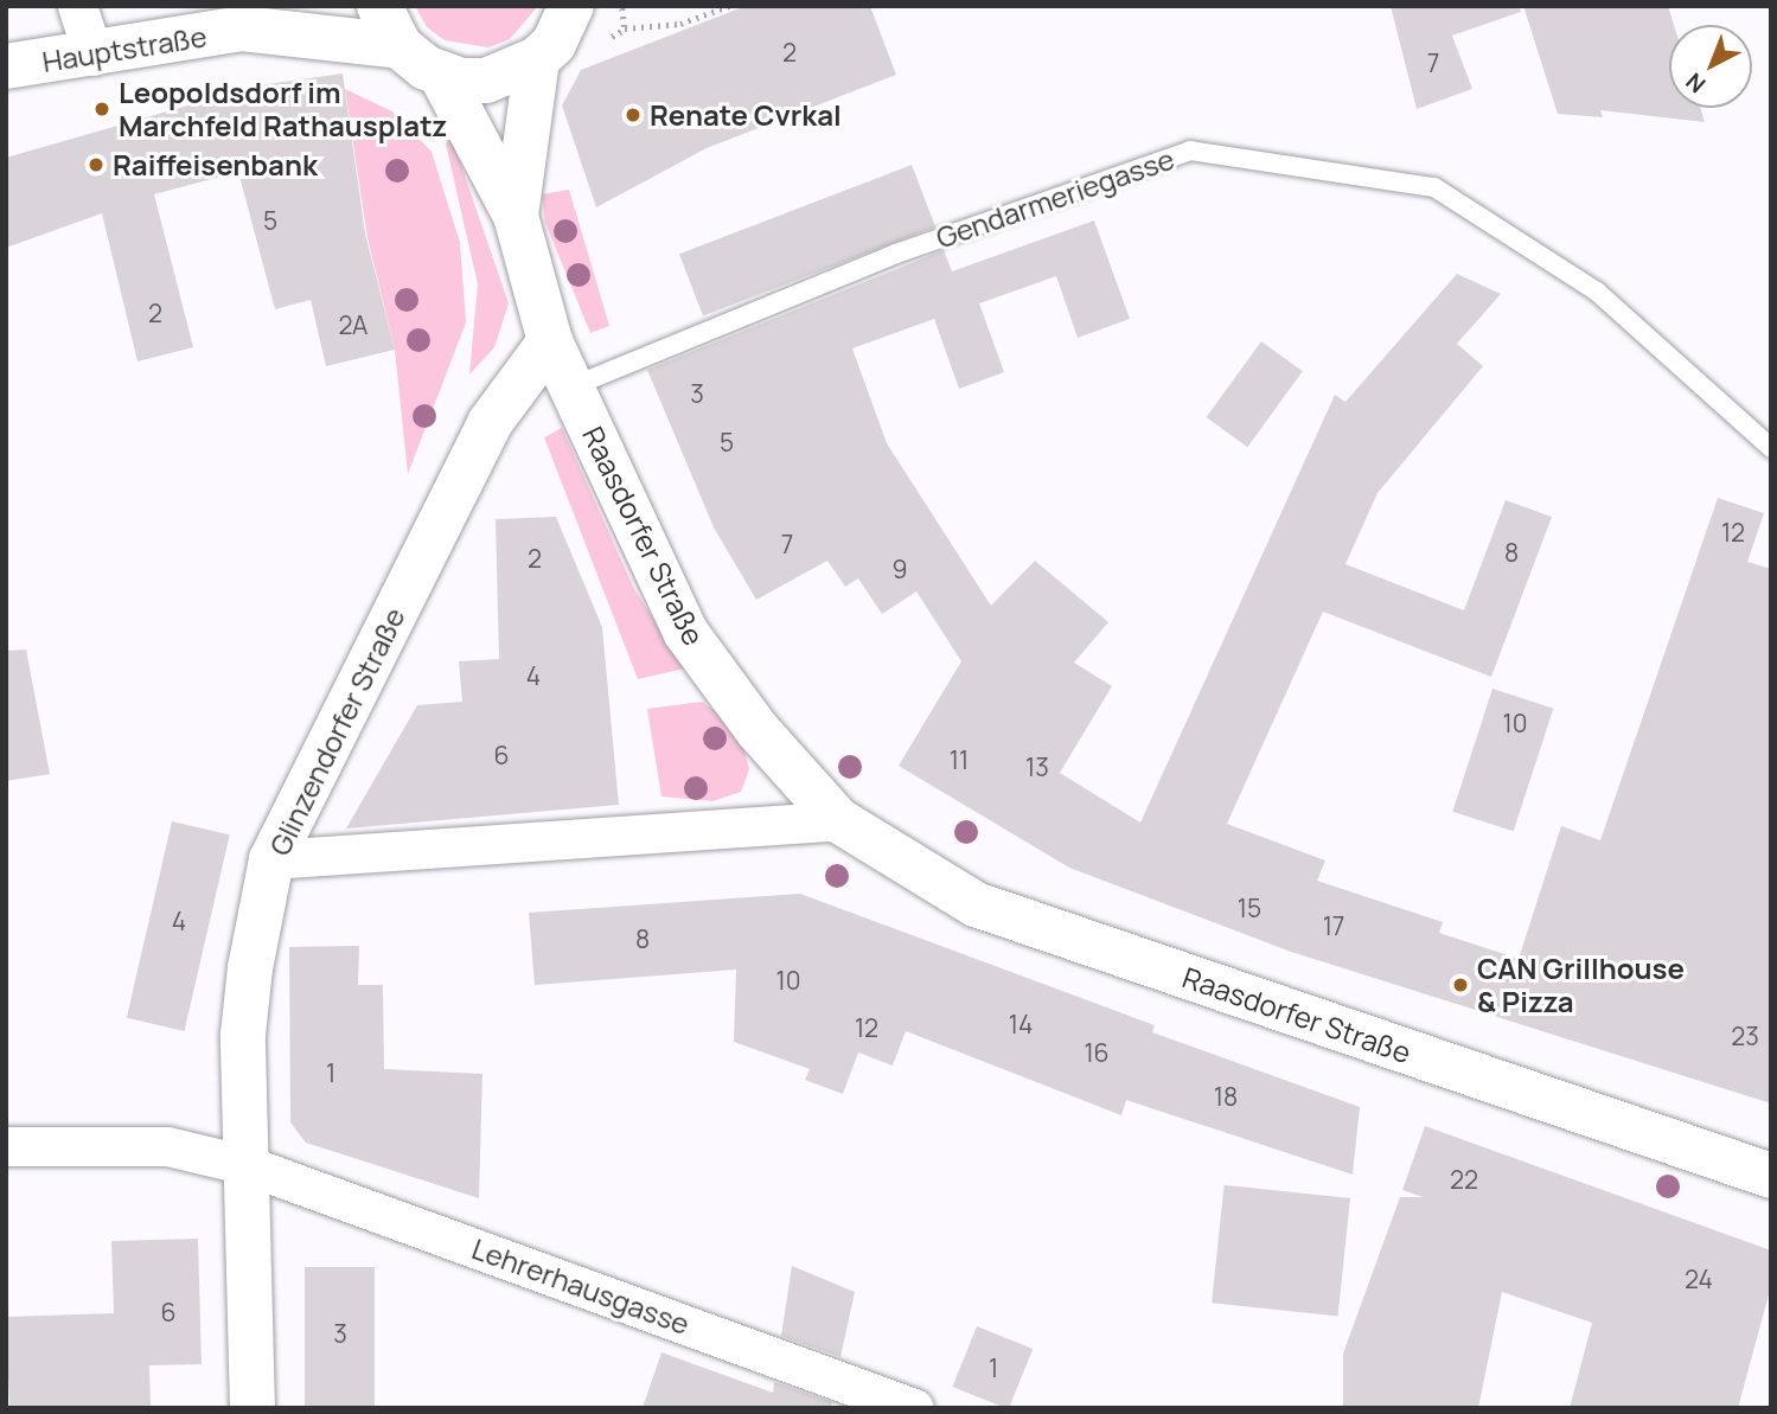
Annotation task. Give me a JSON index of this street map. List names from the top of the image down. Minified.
{"streets":{"main road":["Hauptstraße","Raasdorfer Straße","Glinzendorfer Straße"],"street":["Lehrerhausgasse"],"lane":["Gendarmeriegasse"]},"crossings":[["Gendarmeriegasse","Raasdorfer Straße"],["Raasdorfer Straße","Glinzendorfer Straße"],["Glinzendorfer Straße","Lehrerhausgasse"]],"places":["Leopoldsdorf im Marchfeld Rathausplatz","Renate Cvrkal","Raiffeisenbank","CAN Grillhouse & Pizza"],"house_numbers":["2","7","5","2","2A","3","5","12","7","8","2","9","4","10","6","11","13","15","4","17","8","10","14","12","23","16","1","18","22","24","6","3","1"],"north":"bottom left"}
